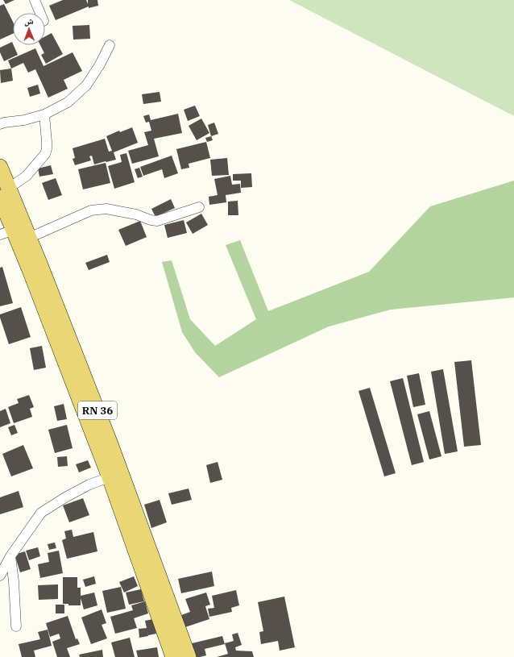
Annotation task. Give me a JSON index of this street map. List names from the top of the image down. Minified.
{"streets":{"main road":["RN 36"]},"north":"top"}
